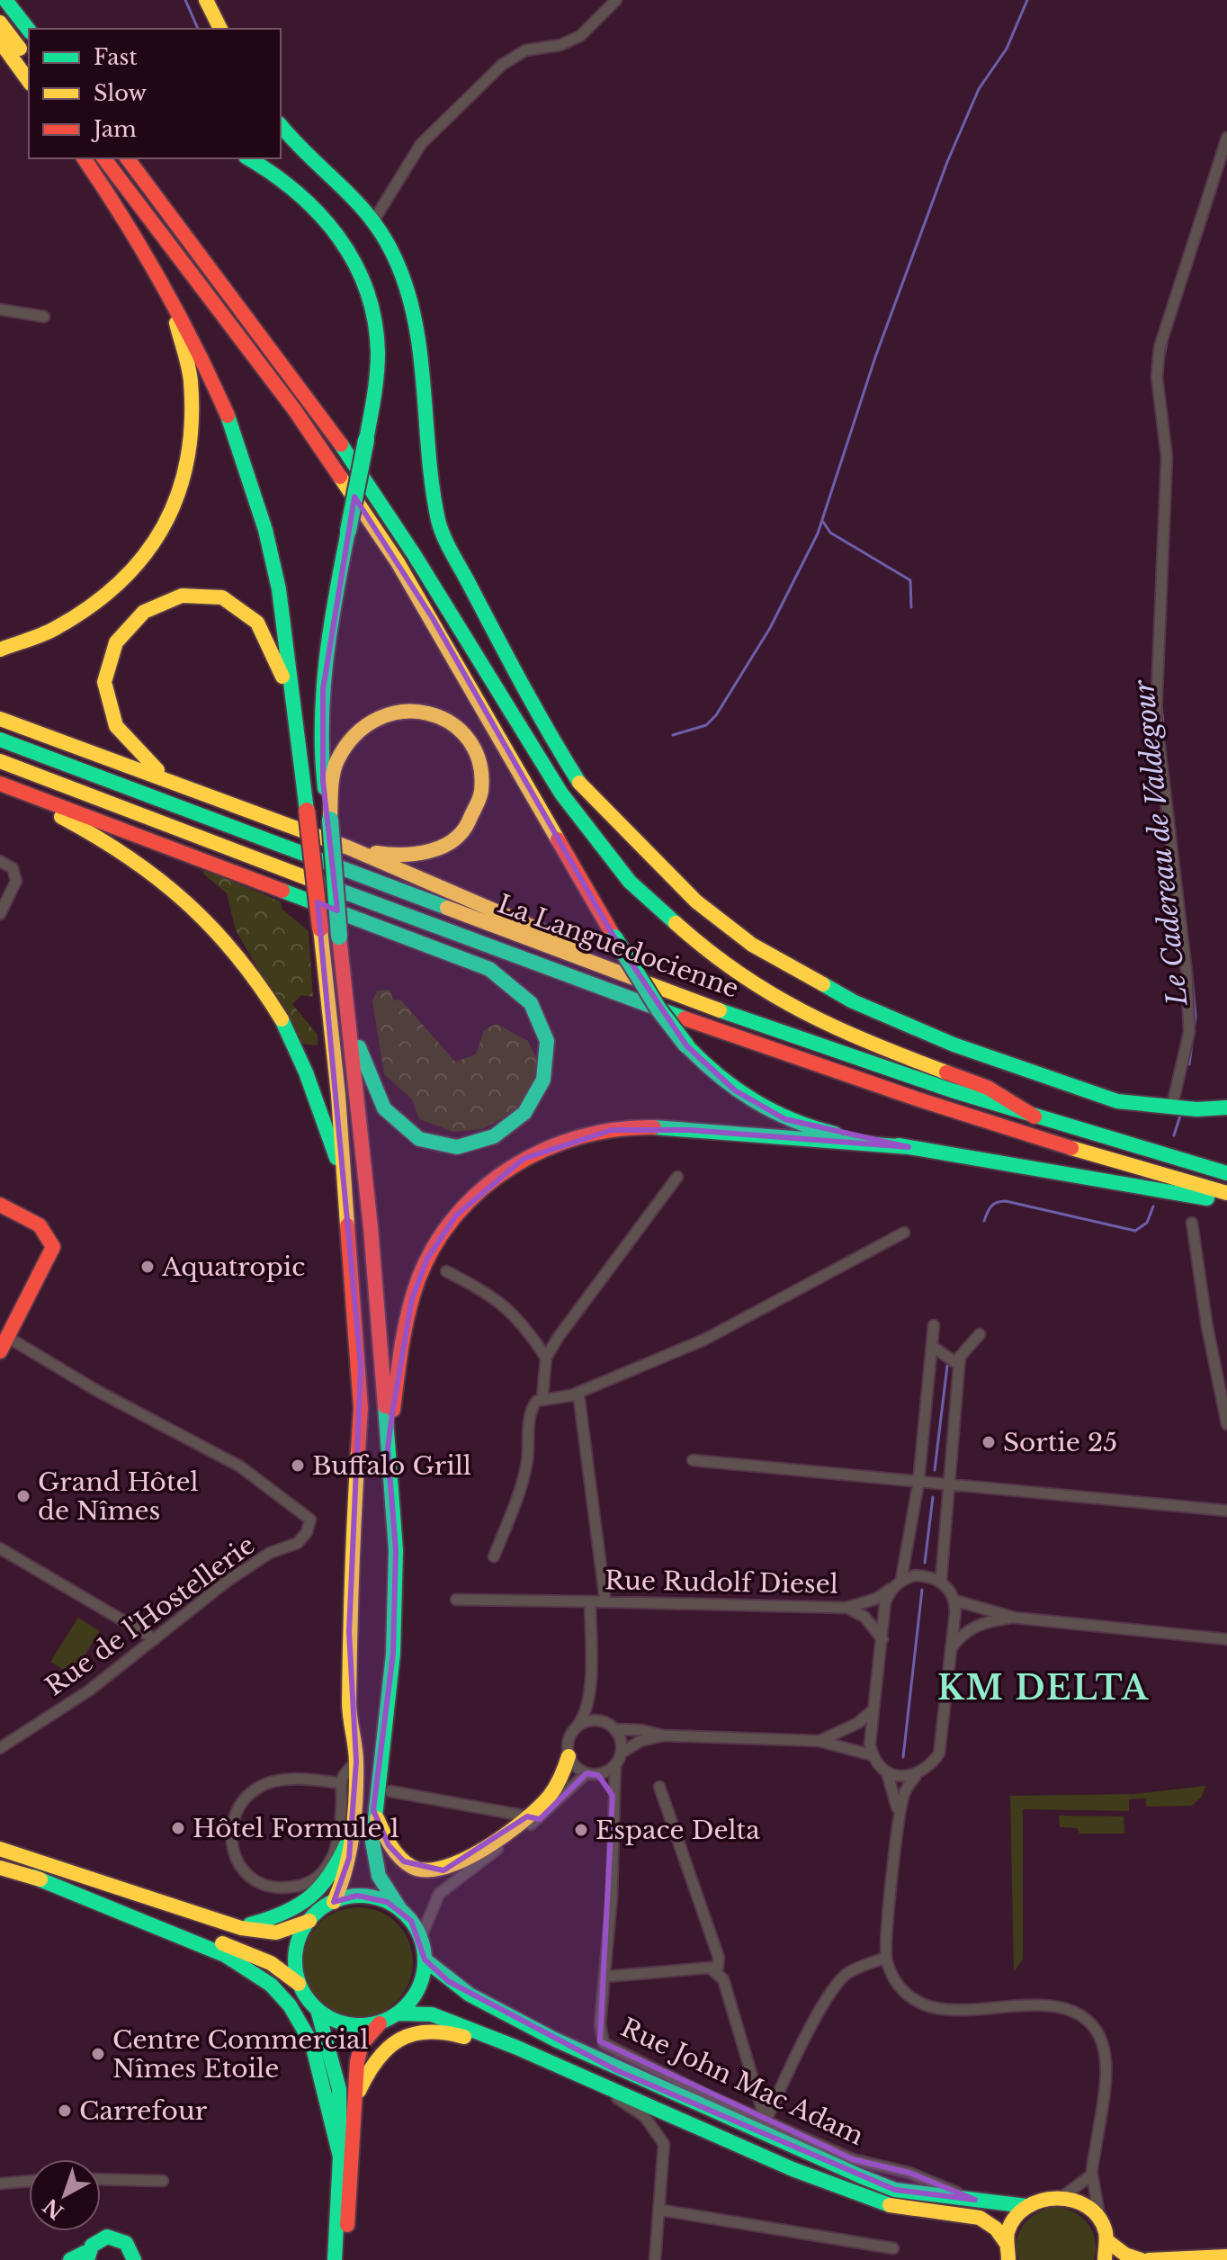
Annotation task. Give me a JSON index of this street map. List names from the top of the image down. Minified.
{"streets":{"main road":["La Languedocienne"],"street":["Rue Rudolf Diesel","Rue de l'Hostellerie","Rue John Mac Adam"]},"crossings":[["Rue Rudolf Diesel","Rue John Mac Adam"]],"districts":["KM DELTA"],"water":["Le Cadereau de Valdegour"],"places":["Aquatropic","Sortie 25","Buffalo Grill","Grand Hôtel de Nîmes","Hôtel Formule 1","Espace Delta","Centre Commercial Nîmes Etoile","Carrefour"],"legend":["Fast","Slow","Jam"],"north":"bottom left"}
